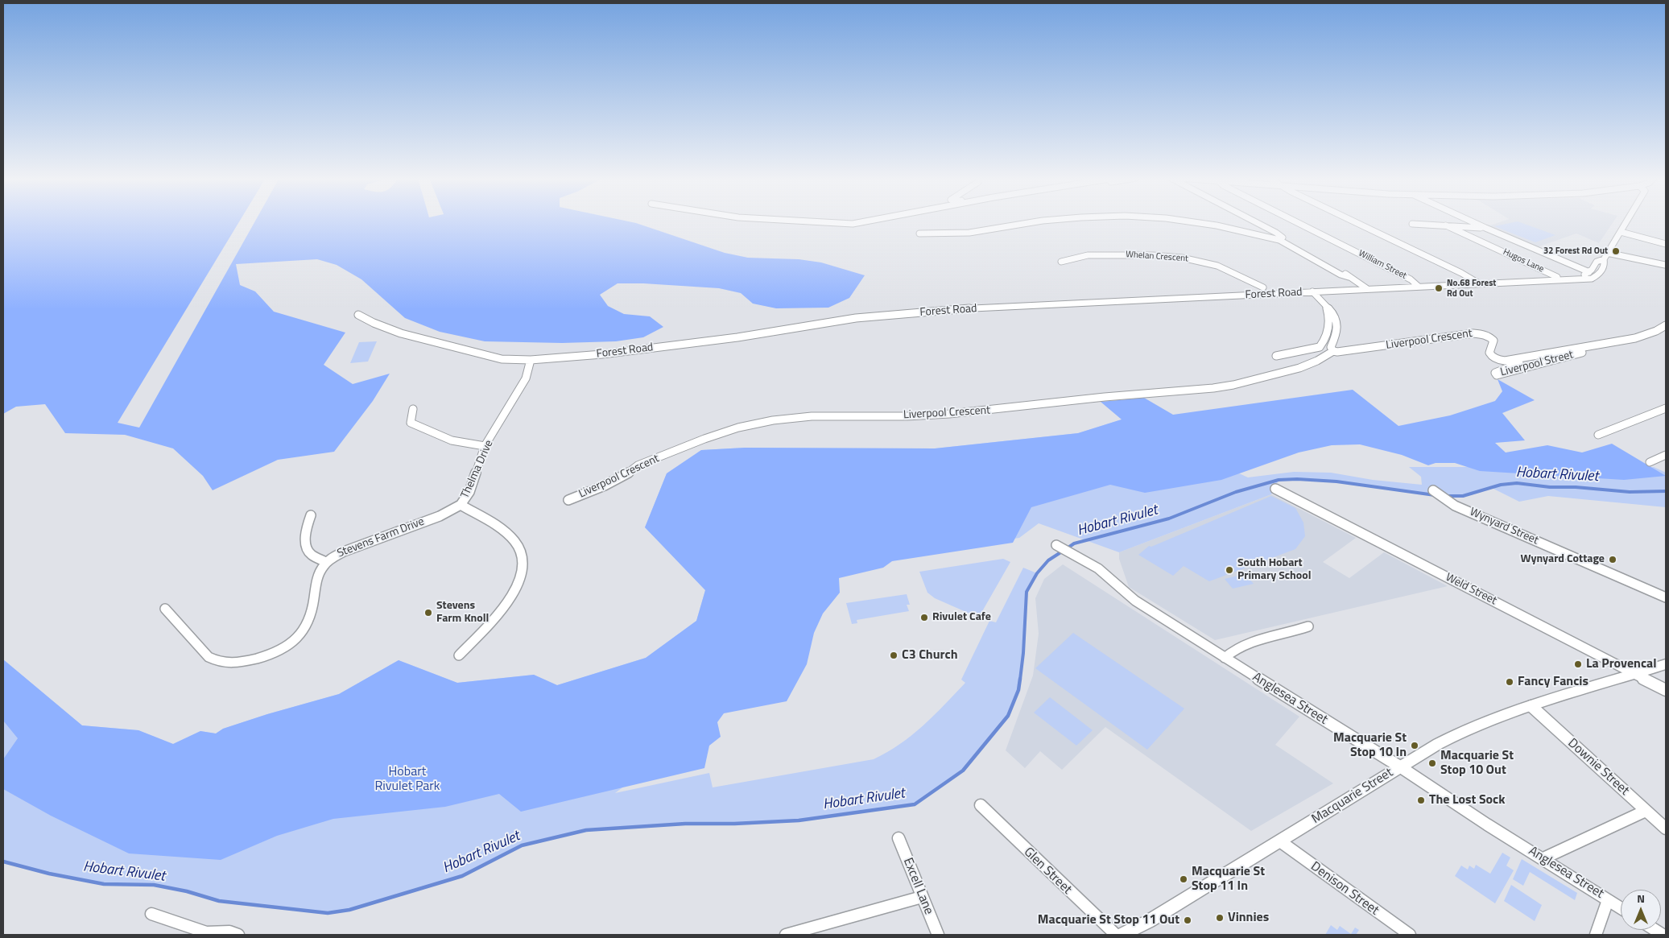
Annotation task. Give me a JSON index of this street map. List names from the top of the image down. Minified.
{"streets":{"street":["Whelan Crescent","Hugos Lane","William Street","Forest Road","Liverpool Crescent","Liverpool Street","Thelma Drive","Wynyard Street","Stevens Farm Drive","Weld Street","Anglesea Street","Downie Street","Macquarie Street","Glen Street","Excell Lane","Denison Street"]},"crossings":[["Whelan Crescent","Forest Road"],["Hugos Lane","Forest Road"],["William Street","Forest Road"],["Forest Road","Thelma Drive"],["Liverpool Crescent","Liverpool Street"],["Thelma Drive","Stevens Farm Drive"],["Weld Street","Macquarie Street"],["Anglesea Street","Macquarie Street"],["Downie Street","Macquarie Street"],["Macquarie Street","Denison Street"]],"water":["Hobart Rivulet"],"parks":["Hobart Rivulet Park"],"places":["32 Forest Rd Out","No.68 Forest Rd Out","Wynyard Cottage","South Hobart Primary School","Stevens Farm Knoll","Rivulet Cafe","C3 Church","La Provencal","Fancy Fancis","Macquarie St Stop 10 In","Macquarie St Stop 10 Out","The Lost Sock","Macquarie St Stop 11 In","Vinnies","Macquarie St Stop 11 Out"],"north":"top"}
